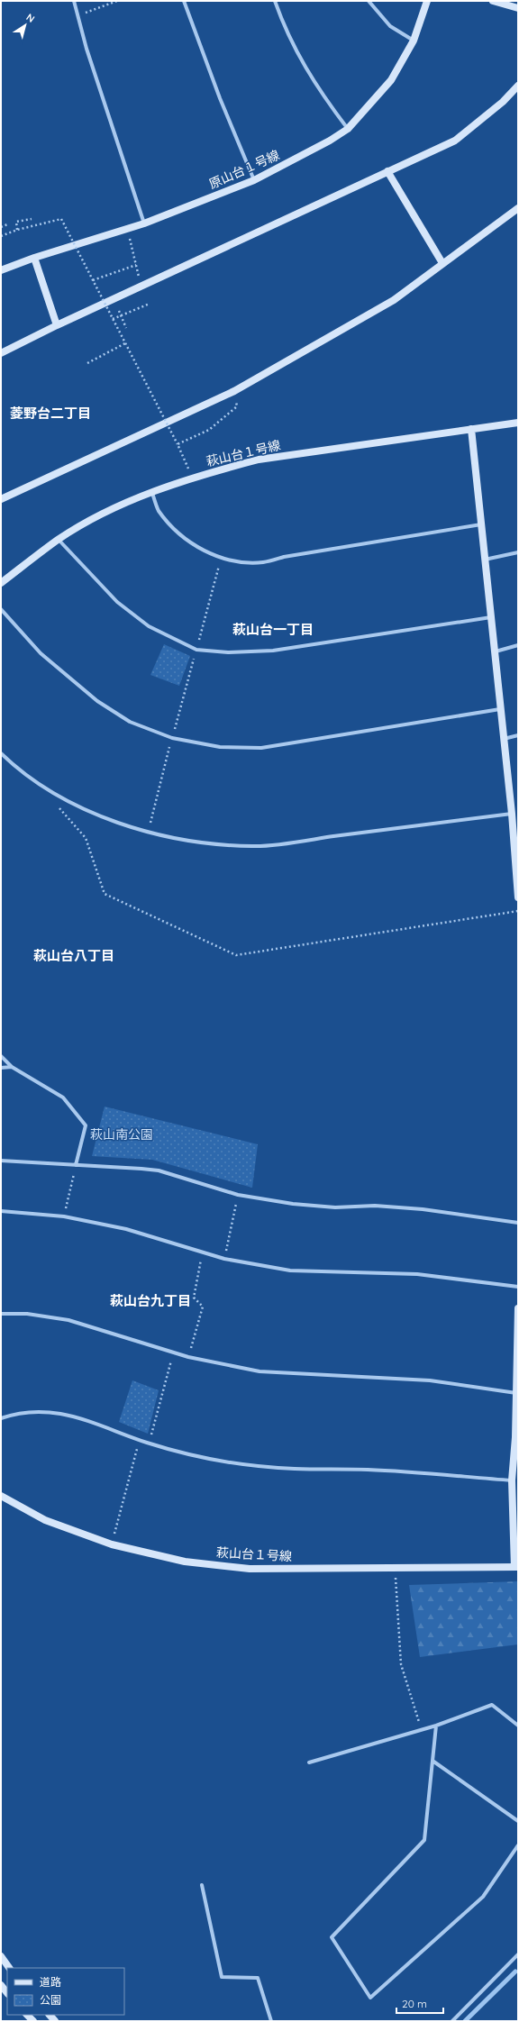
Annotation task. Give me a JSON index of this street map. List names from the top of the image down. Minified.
{"streets":{"street":["原山台１号線","萩山台１号線"]},"districts":["菱野台二丁目","萩山台一丁目","萩山台八丁目","萩山台九丁目"],"parks":["萩山南公園"],"legend":["道路","公園"],"scale_bar":"20 m","north":"top right"}
